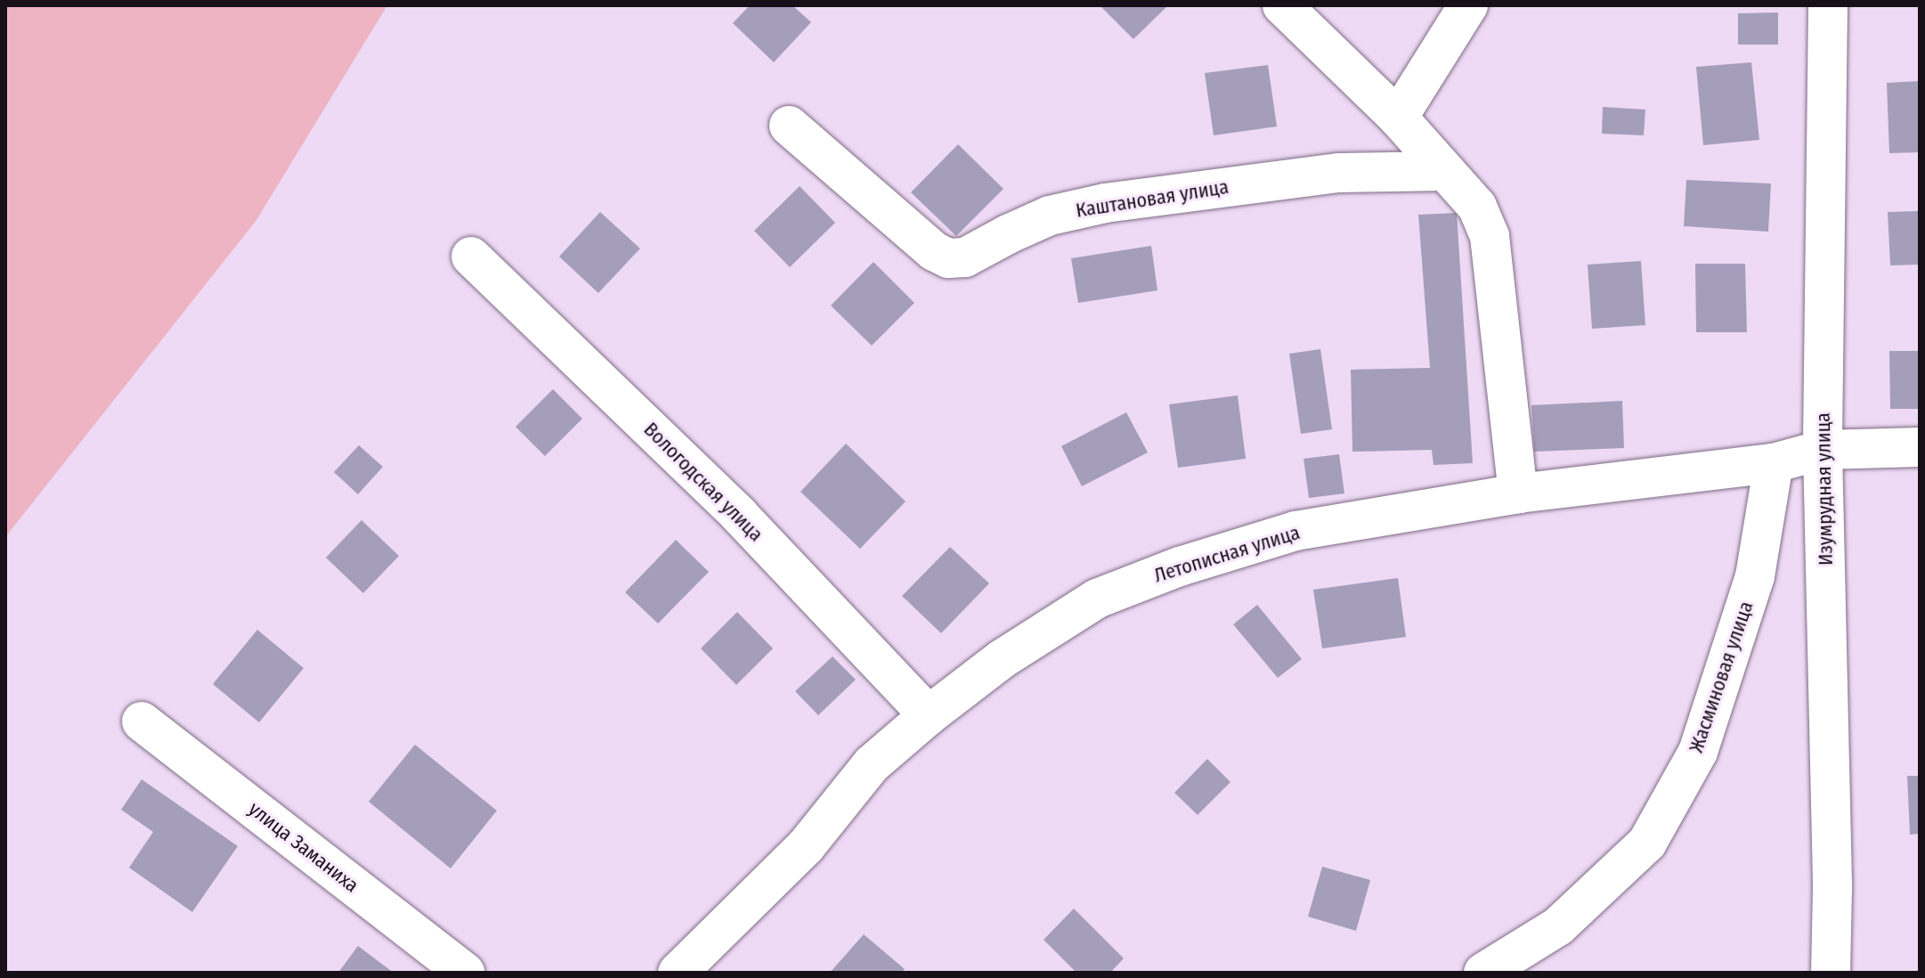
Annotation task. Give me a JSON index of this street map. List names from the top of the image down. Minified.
{"streets":{"street":["Каштановая улица","Вологодская улица","Изумрудная улица","Летописная улица","Жасминовая улица","улица Заманиха"]},"crossings":[["Вологодская улица","Летописная улица"],["Изумрудная улица","Летописная улица"],["Летописная улица","Жасминовая улица"]]}
